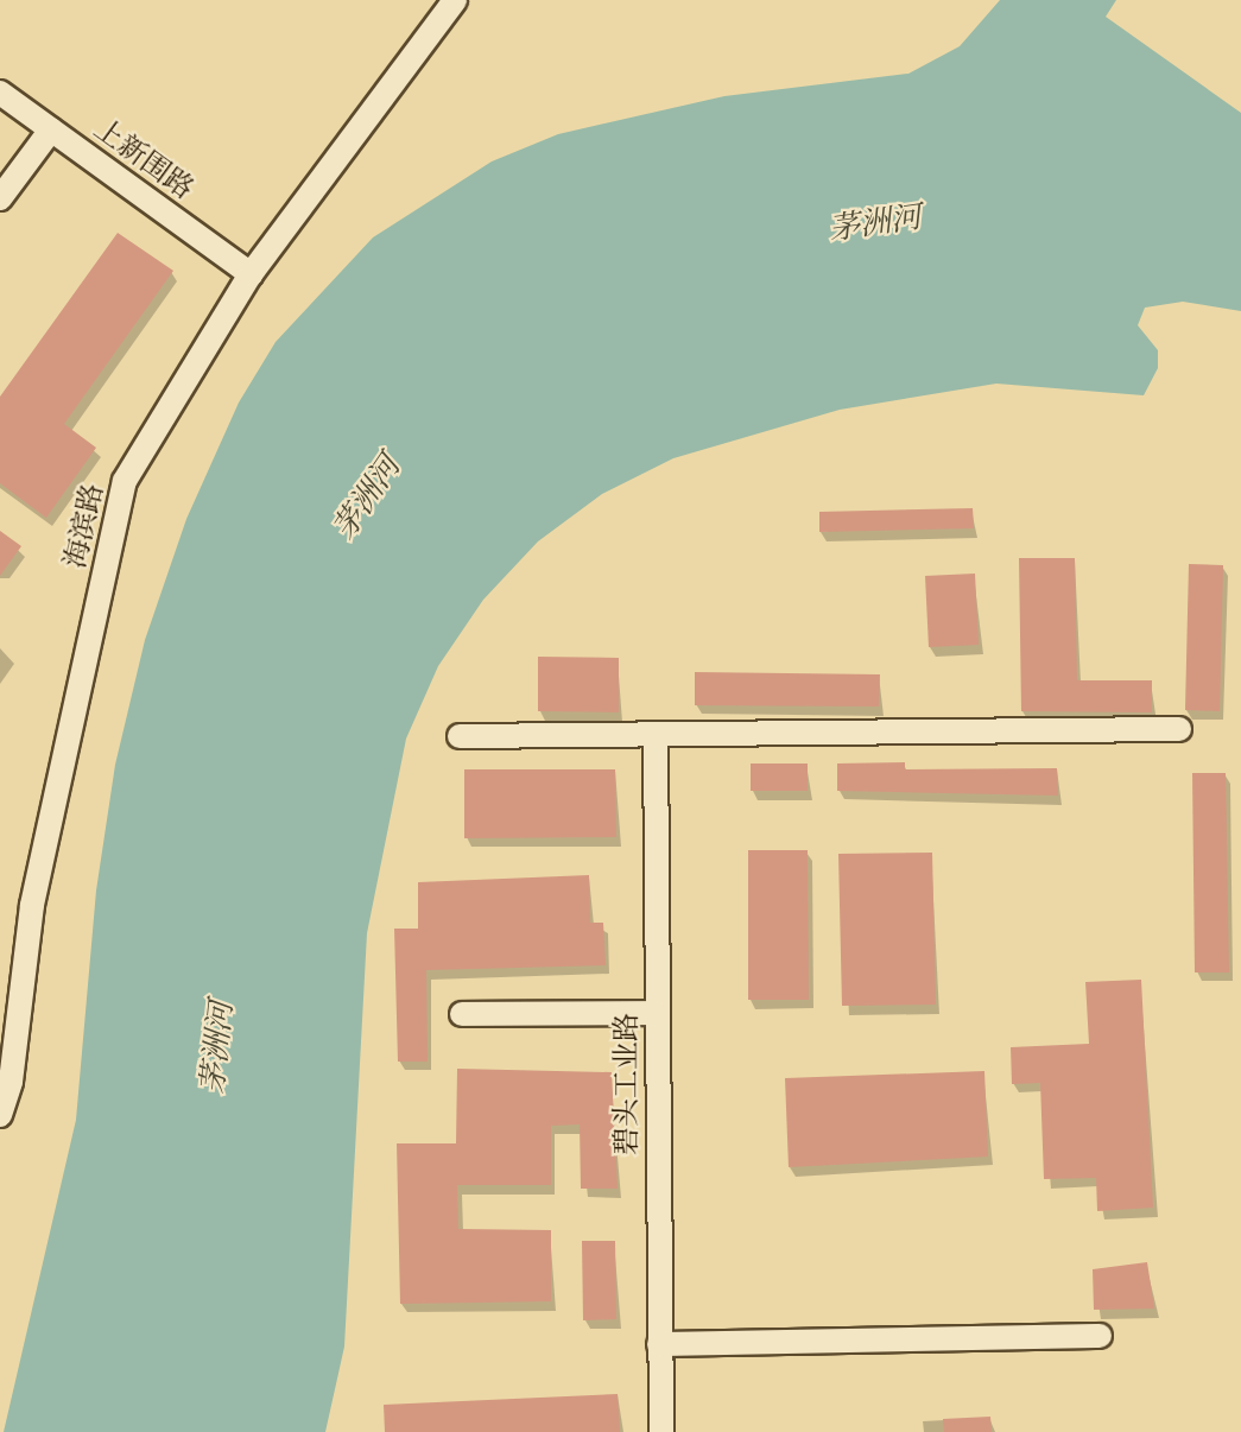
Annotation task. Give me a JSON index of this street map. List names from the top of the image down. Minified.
{"streets":{"street":["上新围路","海滨路","碧头工业路"]},"crossings":[["上新围路","海滨路"]],"water":["茅洲河"]}
